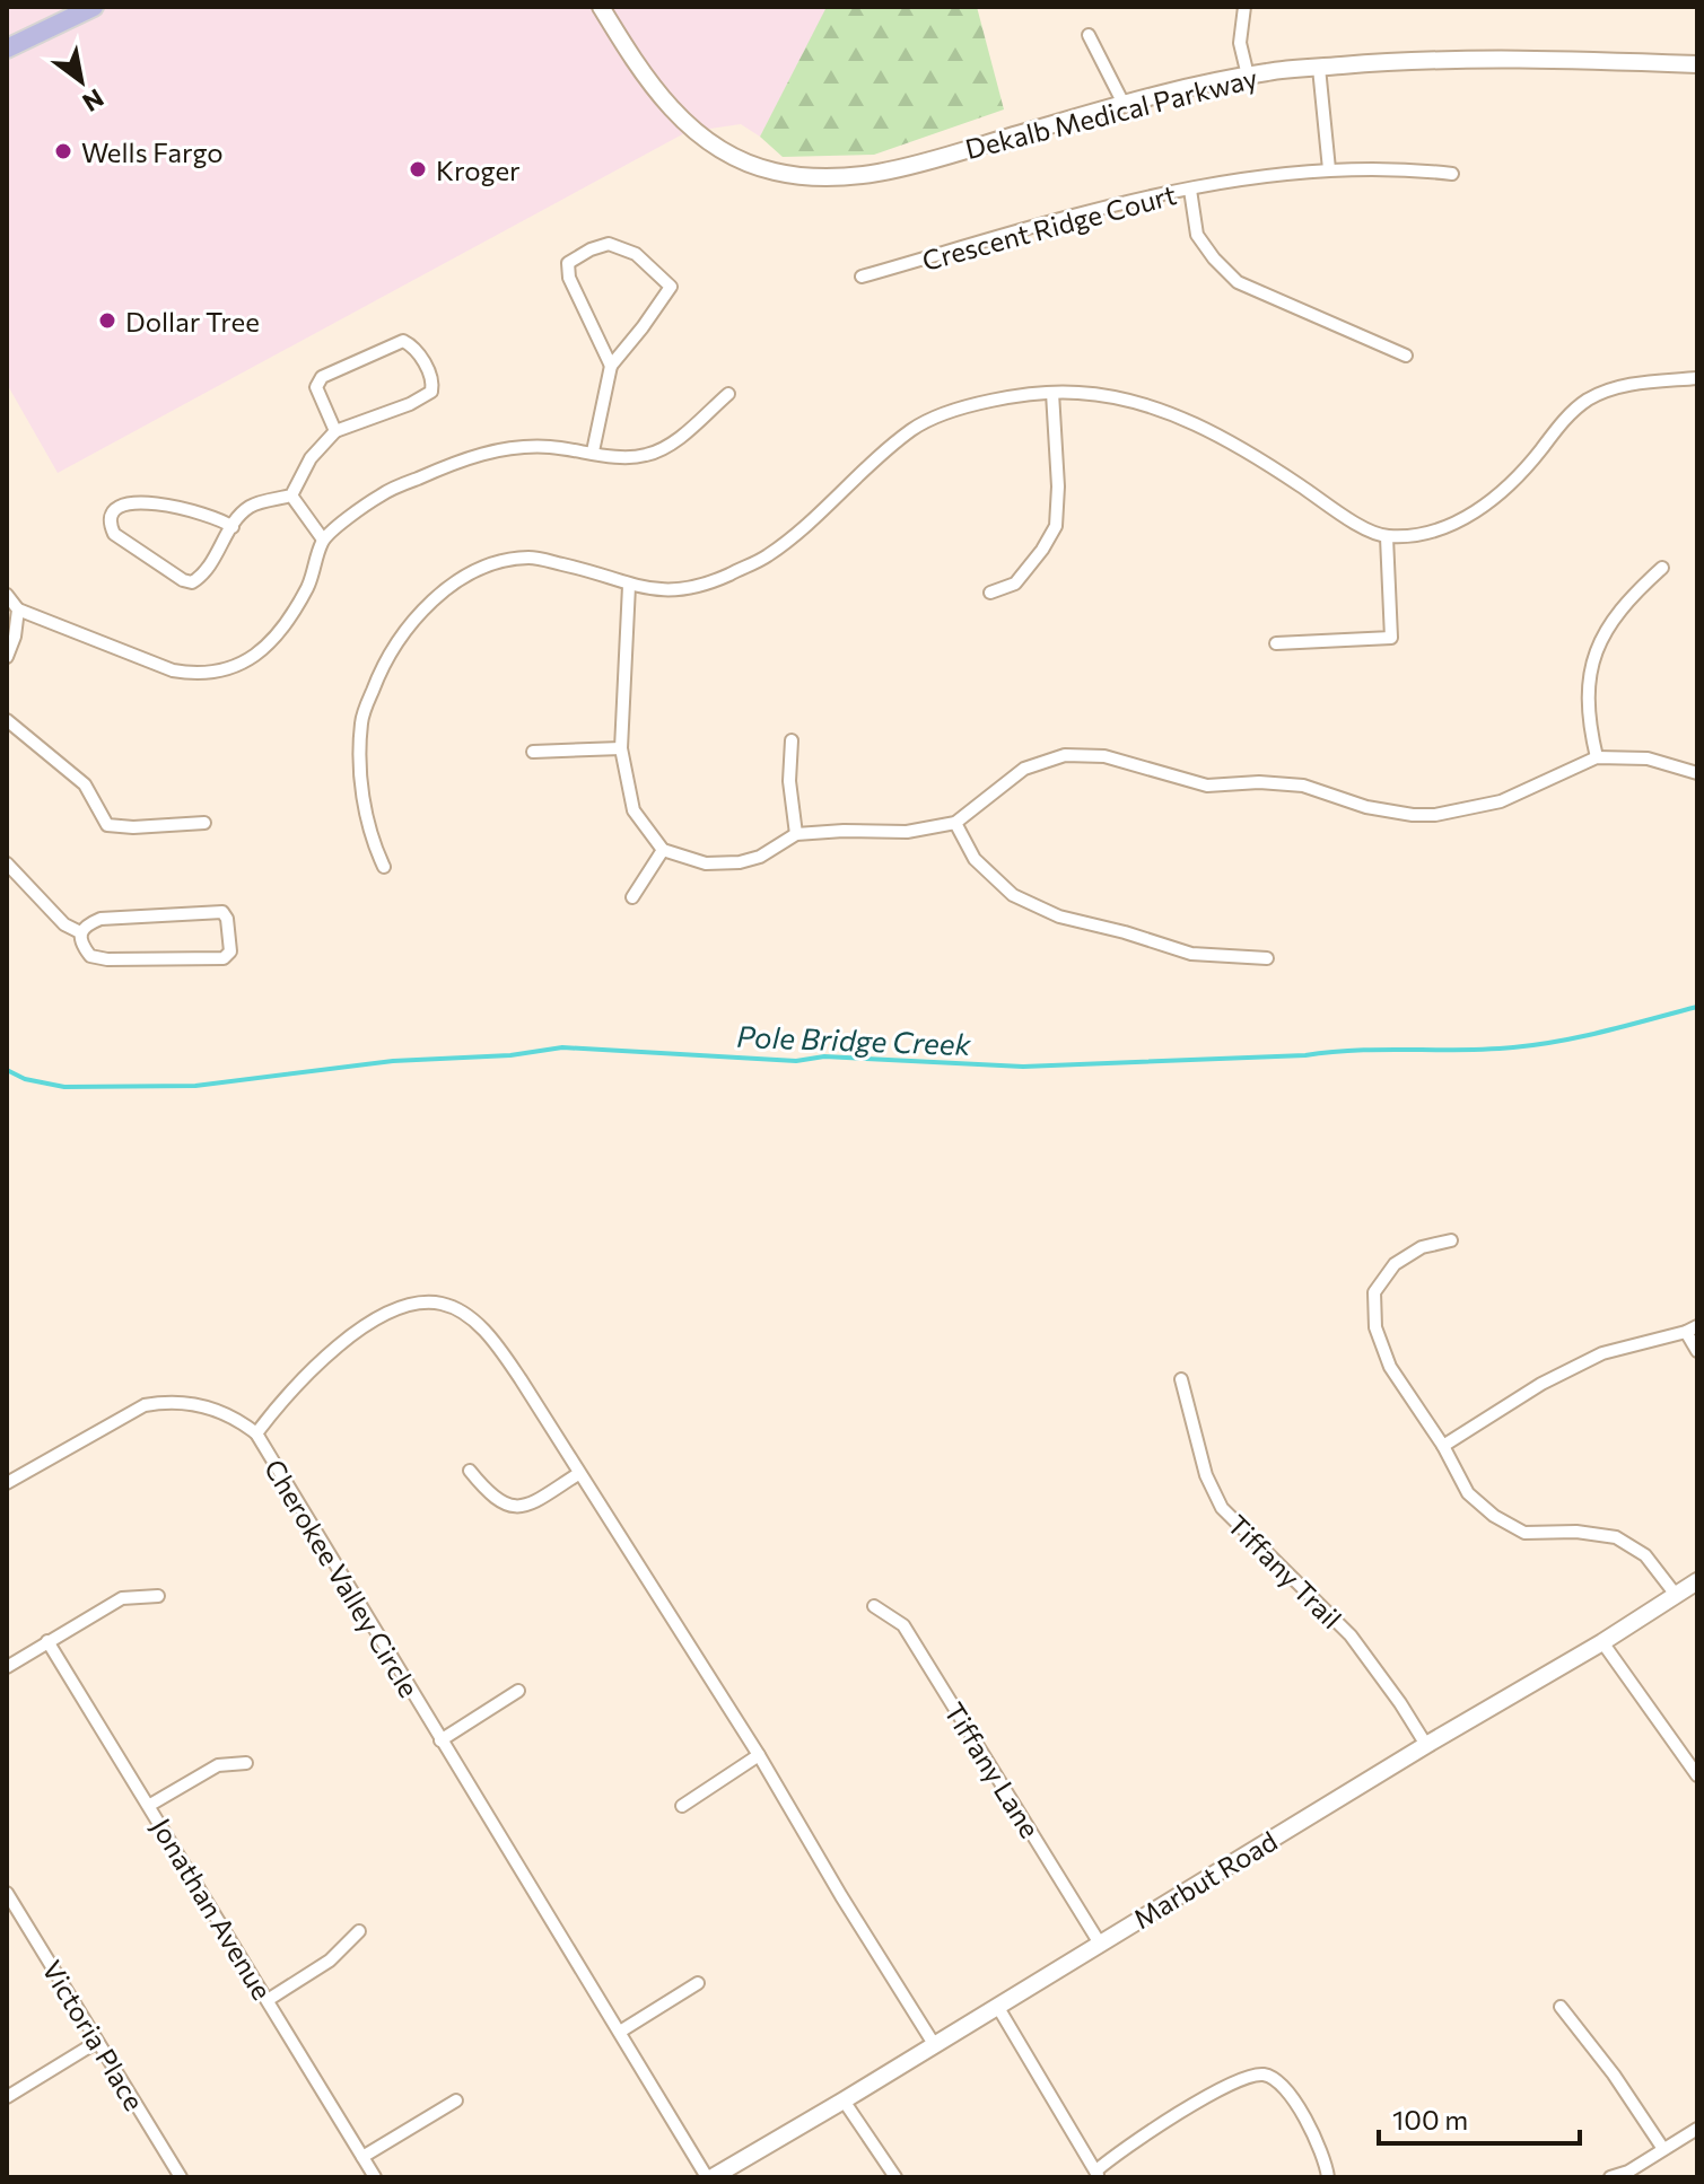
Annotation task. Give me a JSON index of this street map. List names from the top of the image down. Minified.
{"streets":{"street":["Dekalb Medical Parkway","Crescent Ridge Court","Tiffany Trail","Cherokee Valley Circle","Tiffany Lane","Marbut Road","Jonathan Avenue","Victoria Place"]},"crossings":[["Tiffany Trail","Marbut Road"],["Cherokee Valley Circle","Marbut Road"],["Tiffany Lane","Marbut Road"]],"water":["Pole Bridge Creek"],"places":["Wells Fargo","Kroger","Dollar Tree"],"scale_bar":"100 m","north":"bottom right"}
